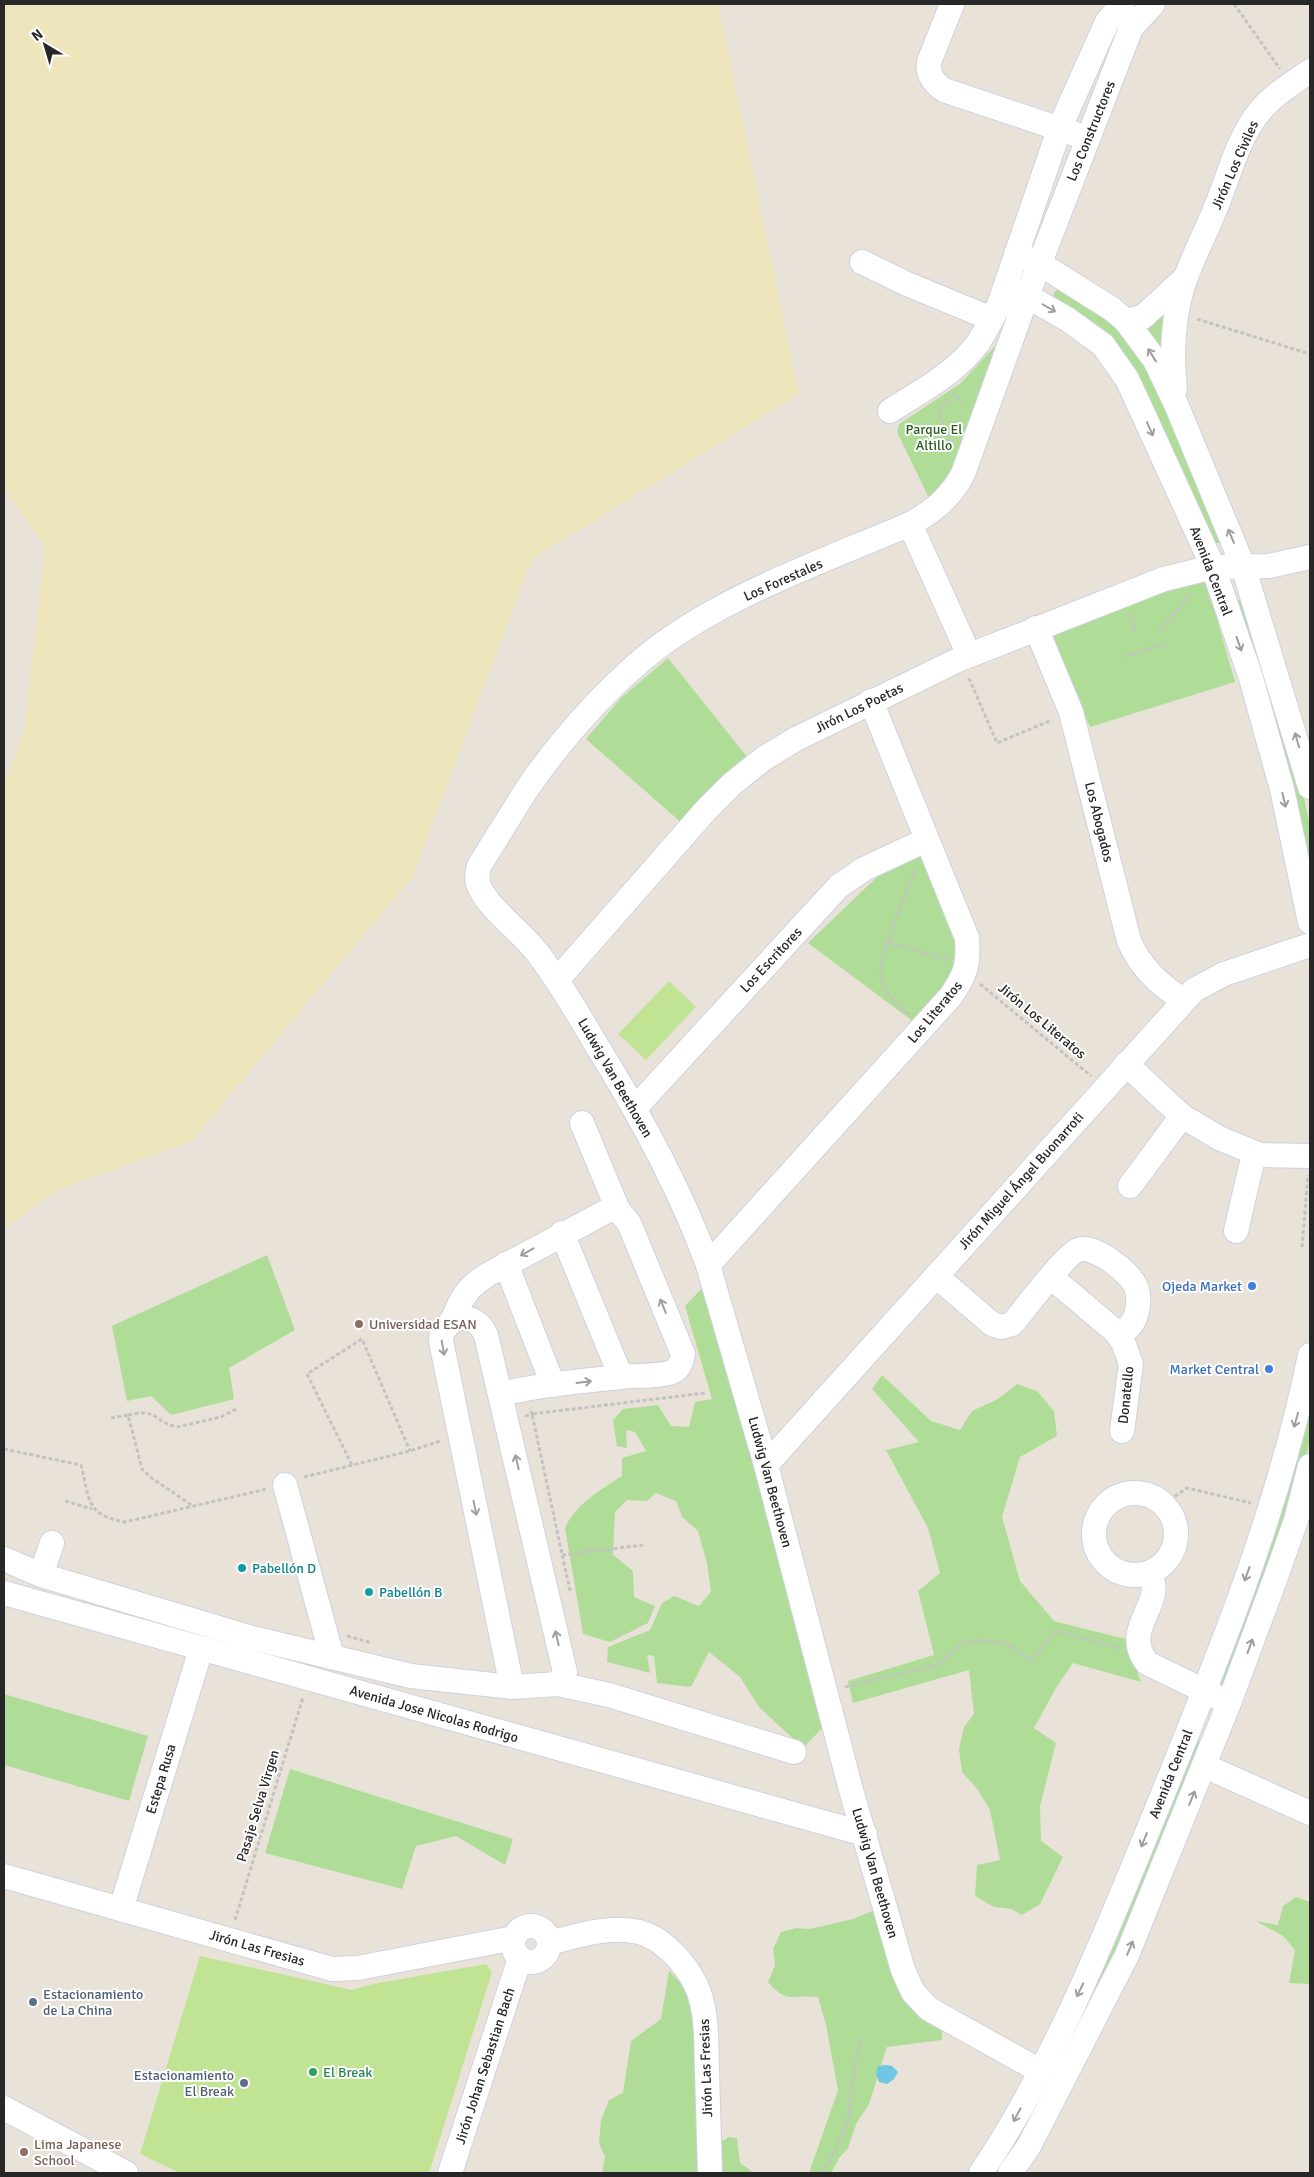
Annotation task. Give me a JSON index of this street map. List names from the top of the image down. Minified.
{"streets":{"street":["Los Constructores","Jirón Los Civiles","Avenida Central","Los Forestales","Jirón Los Poetas","Los Abogados","Los Escritores","Los Literatos","Ludwig Van Beethoven","Jirón Miguel Ángel Buonarroti","Donatello","Avenida Jose Nicolas Rodrigo","Estepa Rusa","Jirón Las Fresias","Jirón Johan Sebastian Bach"],"path":["Jirón Los Literatos","Pasaje Selva Virgen"]},"crossings":[["Los Constructores","Los Forestales"],["Avenida Central","Los Forestales"],["Avenida Central","Jirón Los Poetas"],["Avenida Central","Ludwig Van Beethoven"],["Los Forestales","Ludwig Van Beethoven"],["Jirón Los Poetas","Los Abogados"],["Jirón Los Poetas","Los Literatos"],["Jirón Los Poetas","Ludwig Van Beethoven"],["Los Abogados","Jirón Miguel Ángel Buonarroti"],["Los Escritores","Los Literatos"],["Los Escritores","Ludwig Van Beethoven"],["Los Literatos","Jirón Los Literatos"],["Los Literatos","Ludwig Van Beethoven"],["Jirón Los Literatos","Jirón Miguel Ángel Buonarroti"],["Ludwig Van Beethoven","Jirón Miguel Ángel Buonarroti"],["Ludwig Van Beethoven","Avenida Jose Nicolas Rodrigo"],["Avenida Jose Nicolas Rodrigo","Estepa Rusa"],["Avenida Jose Nicolas Rodrigo","Pasaje Selva Virgen"],["Estepa Rusa","Jirón Las Fresias"],["Pasaje Selva Virgen","Jirón Las Fresias"],["Jirón Las Fresias","Jirón Johan Sebastian Bach"]],"parks":["Parque El Altillo"],"places":["Ojeda Market","Universidad ESAN","Market Central","Pabellón D","Pabellón B","Estacionamiento de La China","El Break","Estacionamiento El Break","Lima Japanese School"],"north":"top left"}
